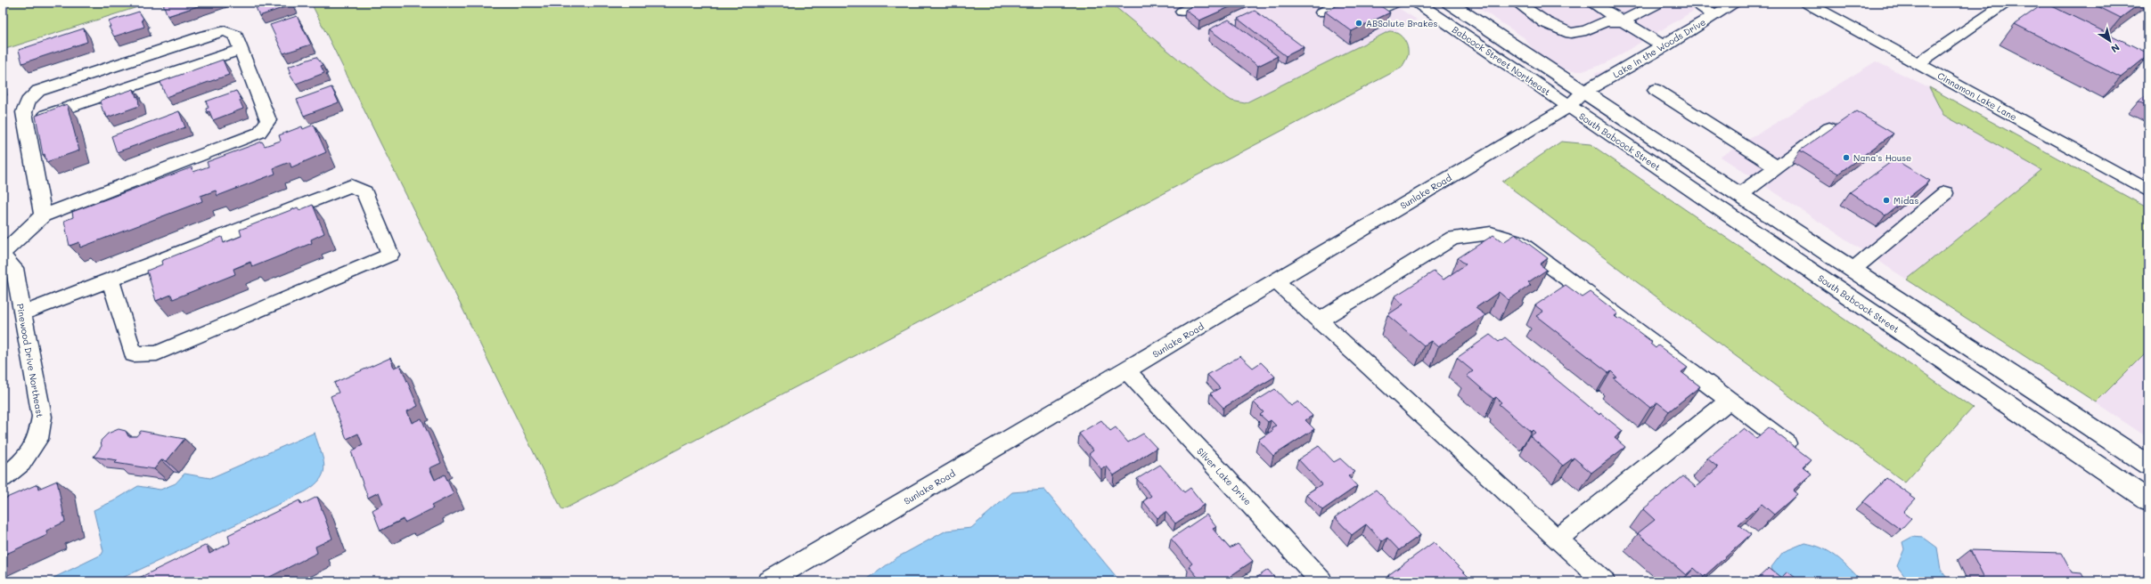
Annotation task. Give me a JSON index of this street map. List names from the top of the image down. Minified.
{"streets":{"main road":["Babcock Street Northeast","South Babcock Street"],"street":["Lake in the Woods Drive","Cinnamon Lake Lane","Sunlake Road","Pinewood Drive Northeast","Silver Lake Drive"]},"crossings":[["Lake in the Woods Drive","Babcock Street Northeast"],["Lake in the Woods Drive","Sunlake Road"],["Babcock Street Northeast","South Babcock Street"],["Babcock Street Northeast","Sunlake Road"],["South Babcock Street","Sunlake Road"],["Sunlake Road","Silver Lake Drive"]],"places":["ABSolute Brakes","Nana's House","Midas"],"north":"bottom right"}
